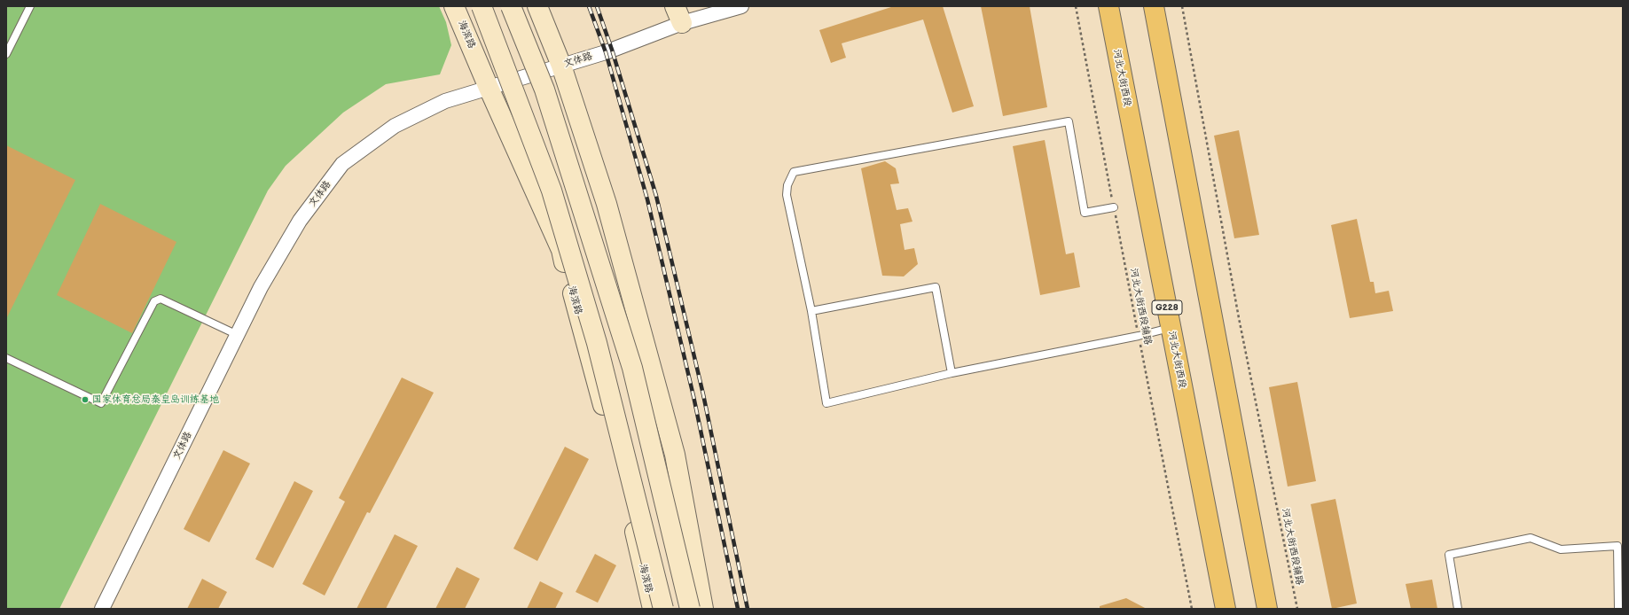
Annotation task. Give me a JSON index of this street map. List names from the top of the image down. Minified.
{"streets":{"highway":["河北大街西段","G228"],"street":["海滨路","文体路"],"path":["河北大街西段辅路"]},"crossings":[["海滨路","文体路"]],"places":["国家体育总局秦皇岛训练基地"]}
